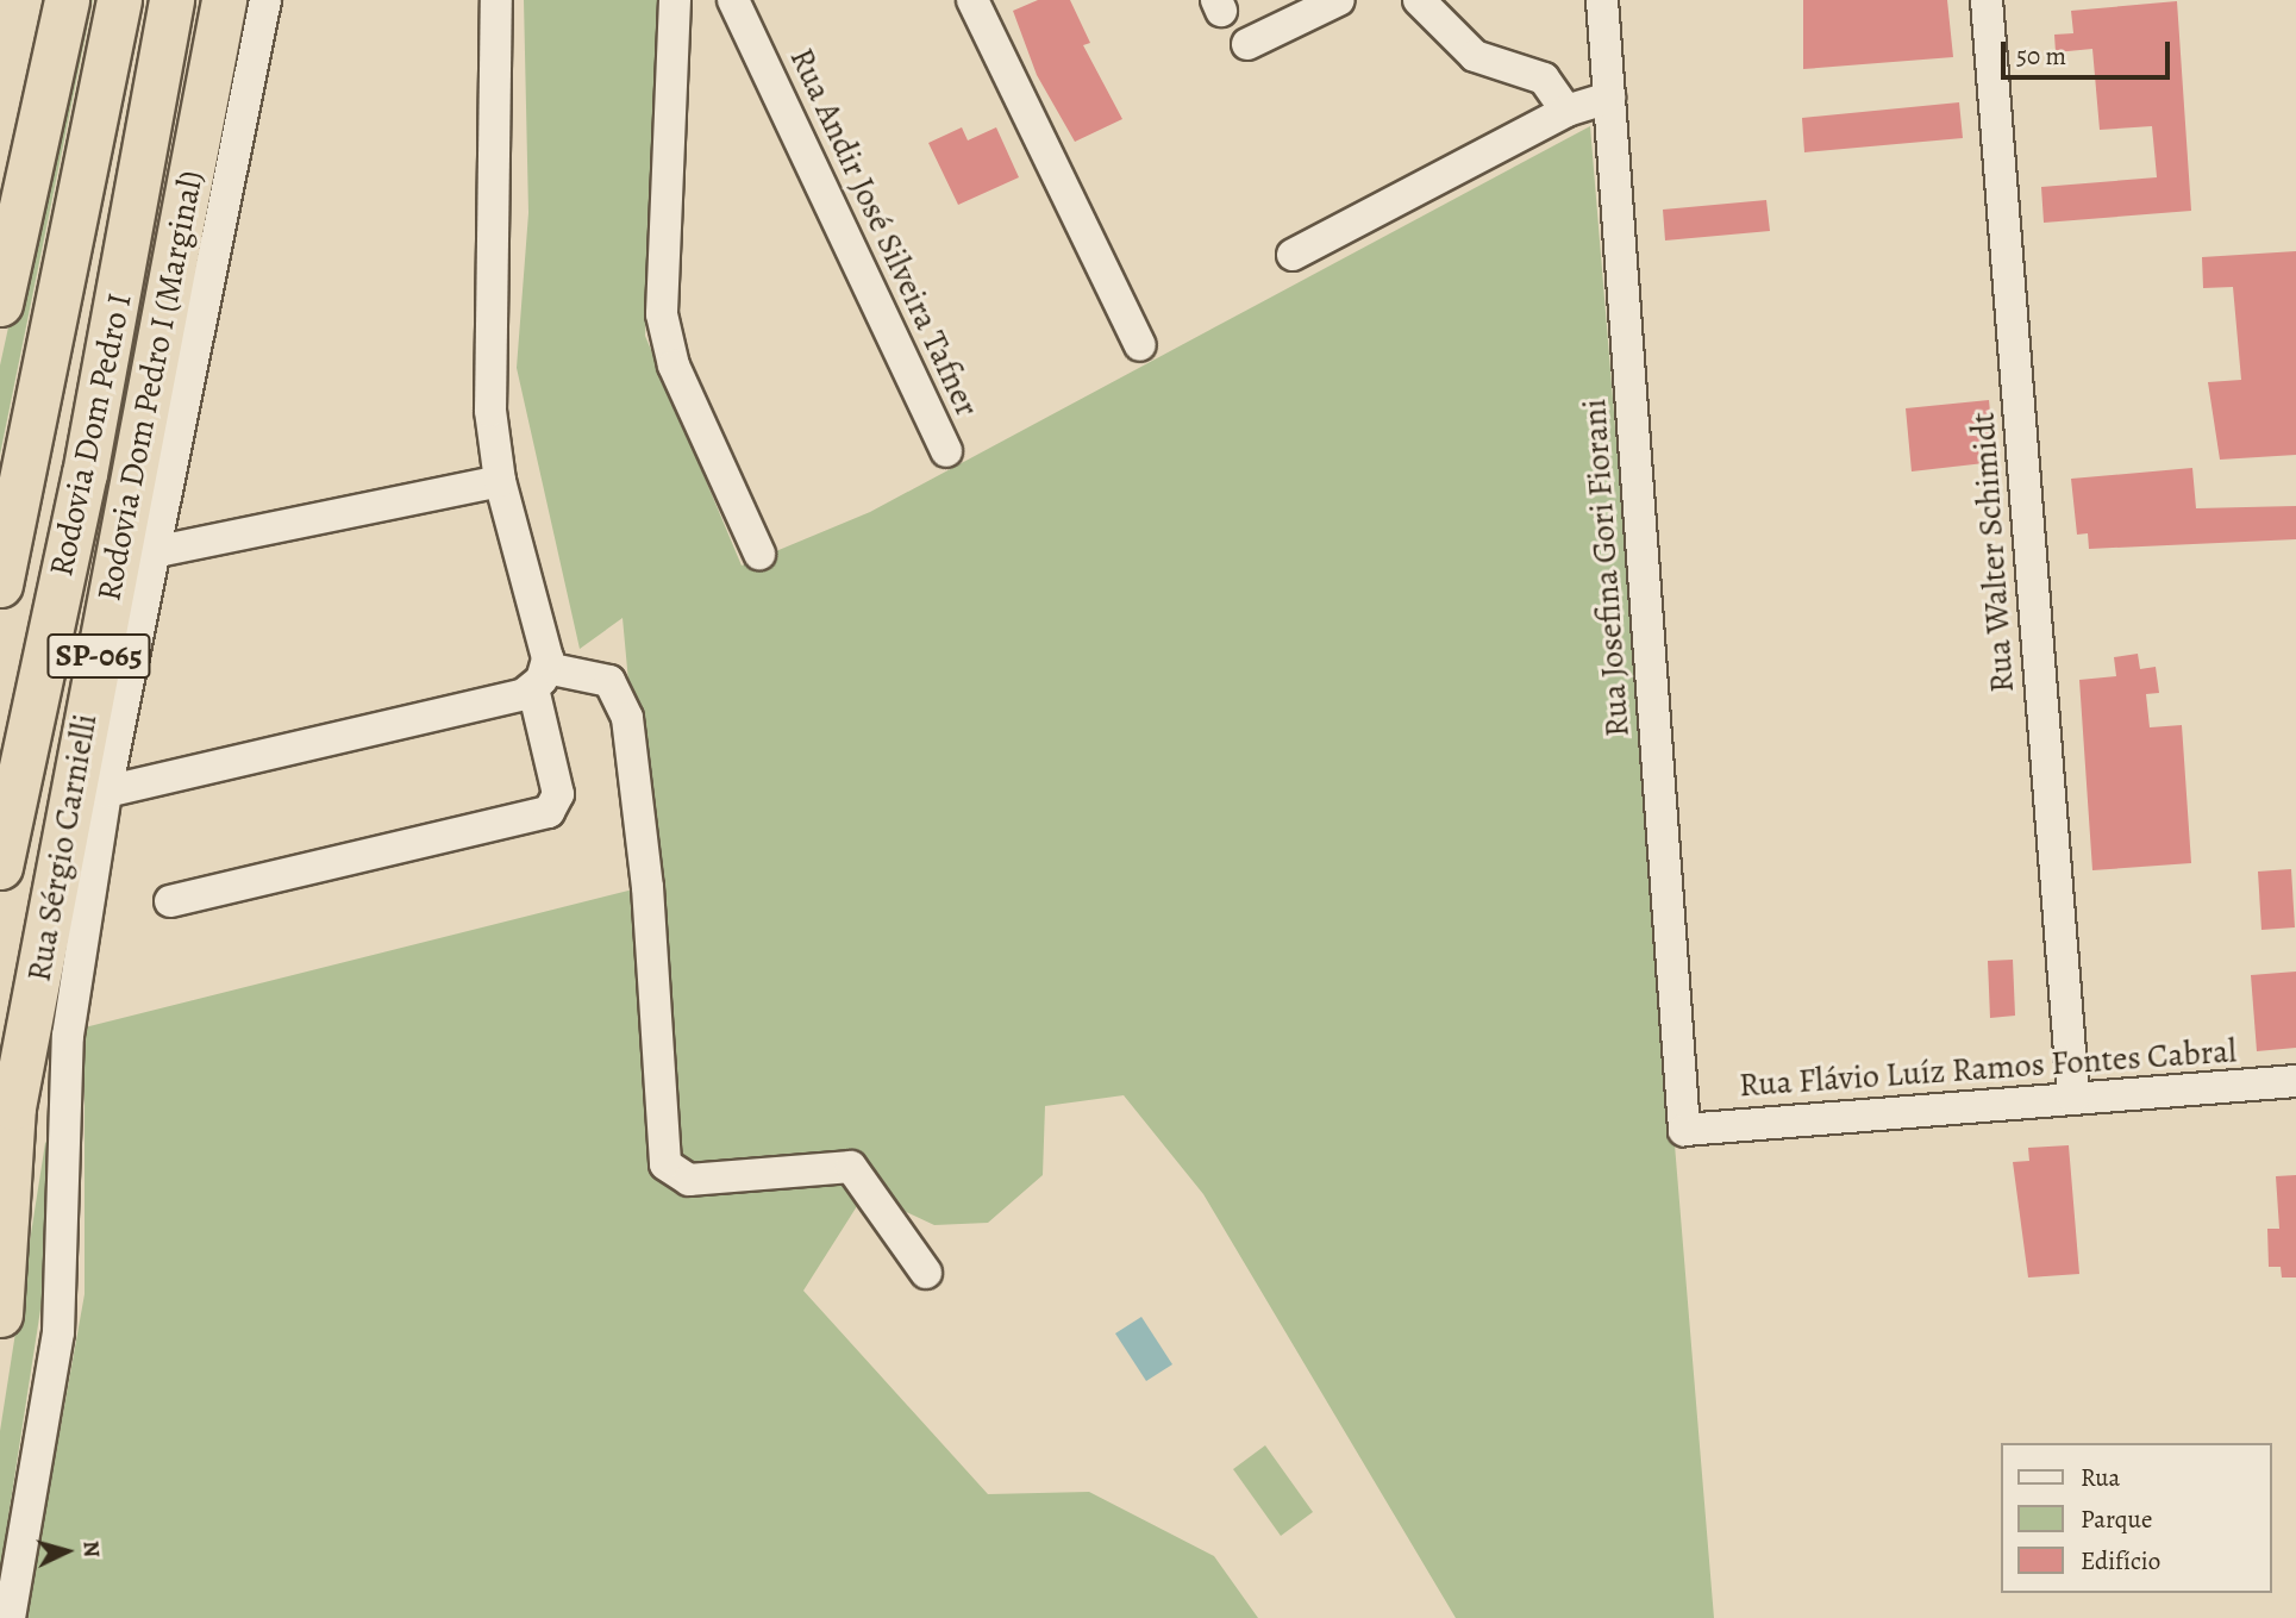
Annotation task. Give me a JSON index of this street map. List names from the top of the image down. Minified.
{"streets":{"highway":["Rodovia Dom Pedro I (Marginal)","Rodovia Dom Pedro I","SP-065"],"street":["Rua Andir José Silveira Tafner","Rua Walter Schimidt","Rua Josefina Gori Fiorani","Rua Sérgio Carnielli","Rua Flávio Luíz Ramos Fontes Cabral"]},"crossings":[["Rua Walter Schimidt","Rua Flávio Luíz Ramos Fontes Cabral"],["Rua Josefina Gori Fiorani","Rua Flávio Luíz Ramos Fontes Cabral"]],"legend":["Rua","Parque","Edifício"],"scale_bar":"50 m","north":"right"}
